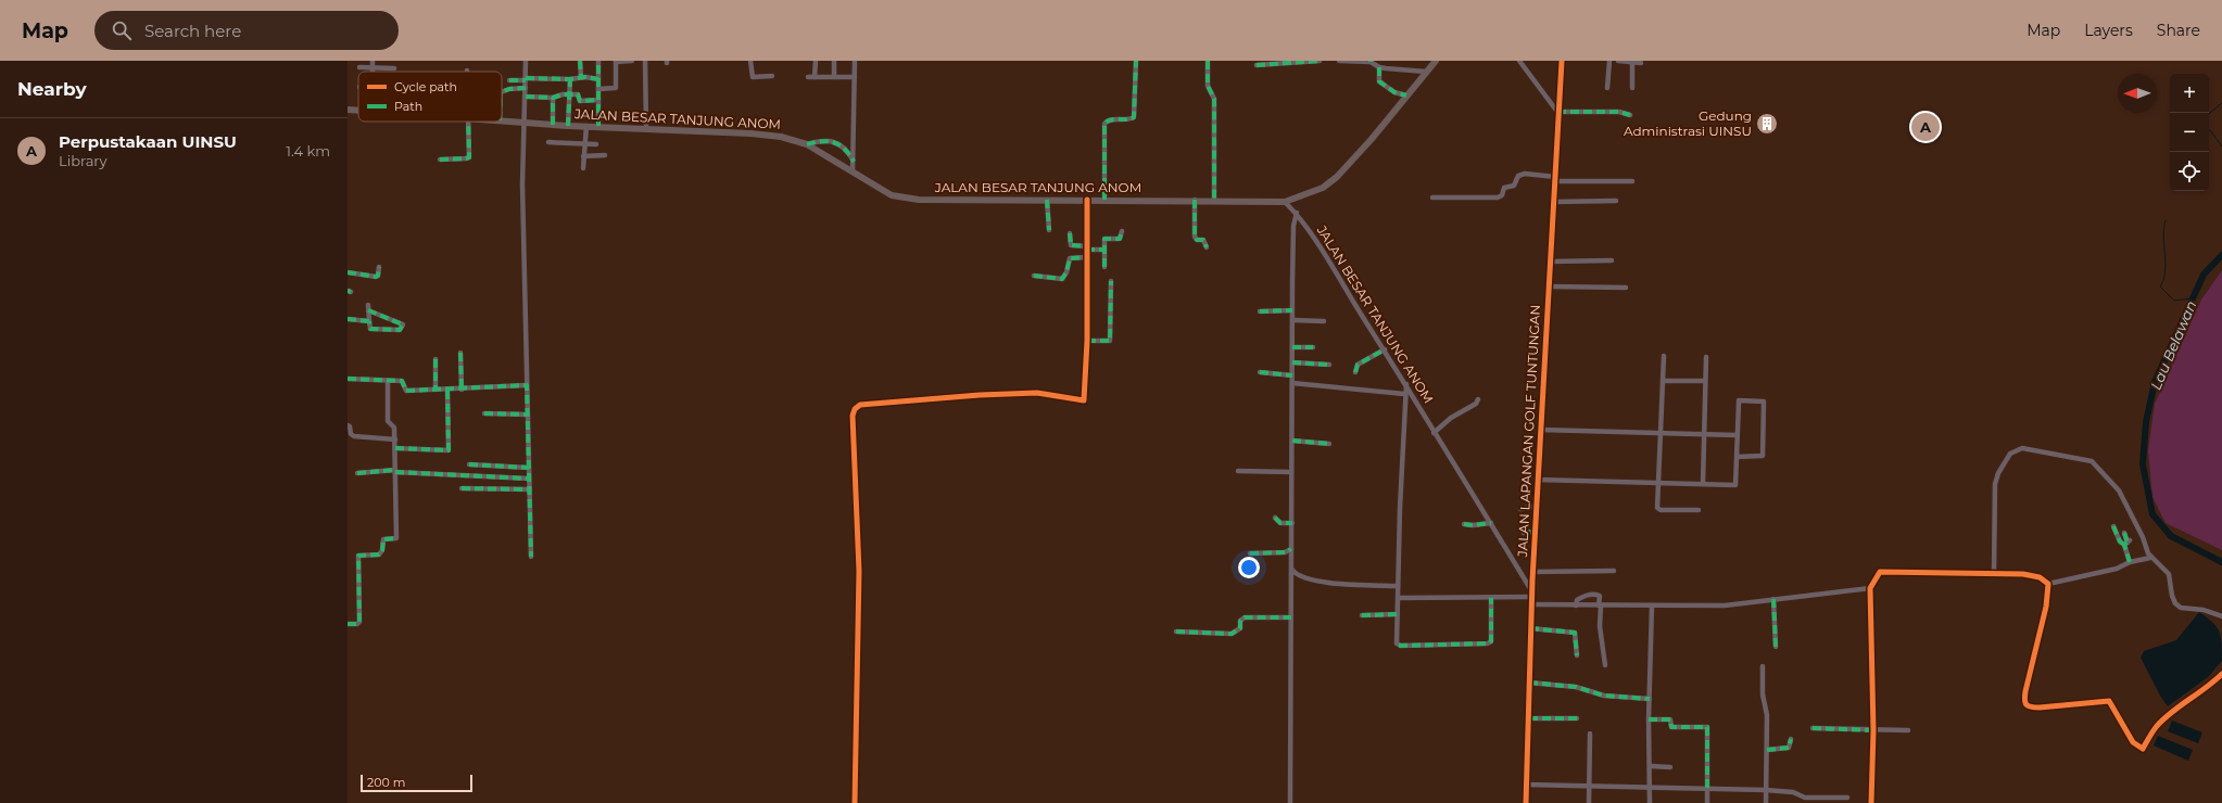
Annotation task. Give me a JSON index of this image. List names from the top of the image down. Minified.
{"streets":{"main road":["JALAN BESAR TANJUNG ANOM"],"street":["JALAN LAPANGAN GOLF TUNTUNGAN"]},"crossings":[["JALAN BESAR TANJUNG ANOM","JALAN LAPANGAN GOLF TUNTUNGAN"]],"water":["Lau Belawan"],"places":{"building":["Gedung Administrasi UINSU"]},"legend":["Cycle path","Path"],"scale_bar":"200 m","north":"left","page":{"header":"Map","search":"Search here","nav":["Map","Layers","Share"],"heading":"Nearby","map_buttons":["+","−"],"pins":"A","list":[{"mark":"A","name":"Perpustakaan UINSU","note":"Library","value":"1.4 km"}],"scale":"200 m"}}
